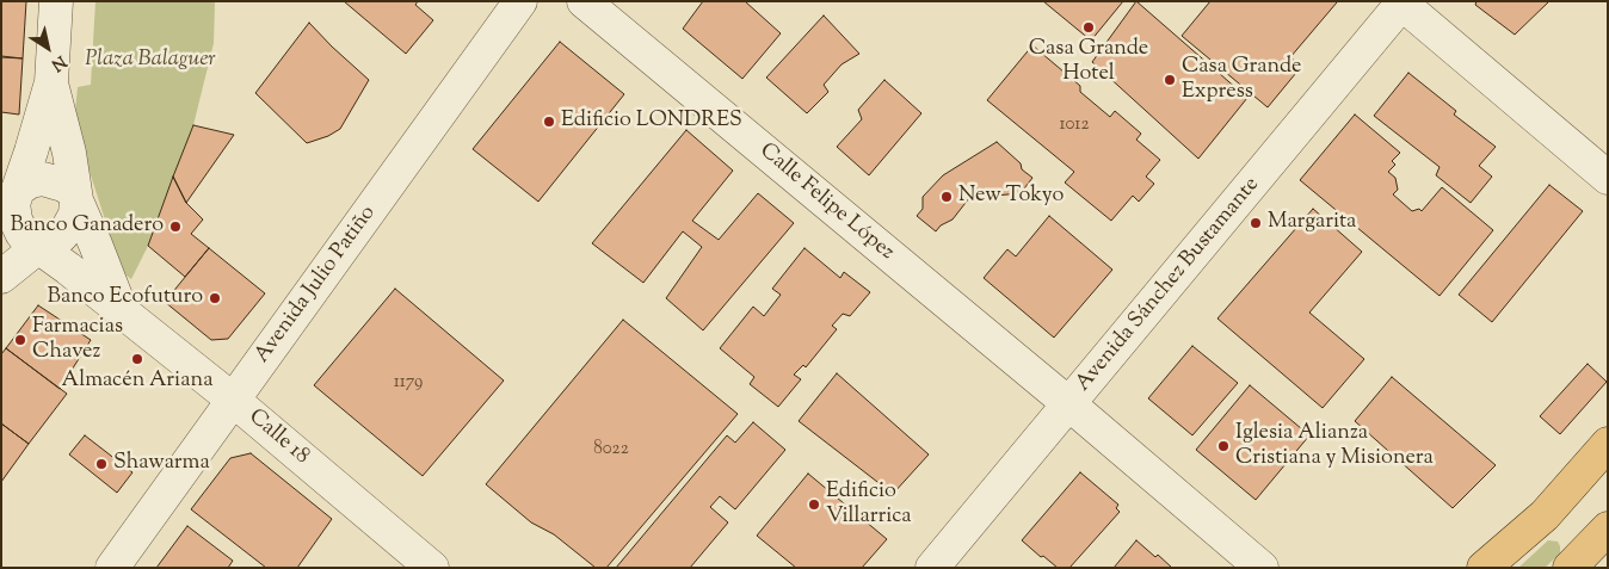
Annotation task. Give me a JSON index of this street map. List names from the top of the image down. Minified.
{"streets":{"street":["Calle Felipe López","Avenida Julio Patiño","Avenida Sánchez Bustamante","Calle 18"]},"crossings":[["Calle Felipe López","Avenida Sánchez Bustamante"],["Avenida Julio Patiño","Calle 18"]],"parks":["Plaza Balaguer"],"places":["Casa Grande Hotel","Casa Grande Express","Edificio LONDRES","New Tokyo","Margarita","Banco Ganadero","Banco Ecofuturo","Farmacias Chavez","Almacén Ariana","Iglesia Alianza Cristiana y Misionera","Shawarma","Edificio Villarrica"],"house_numbers":["1012","1179","8022"],"north":"bottom right"}
